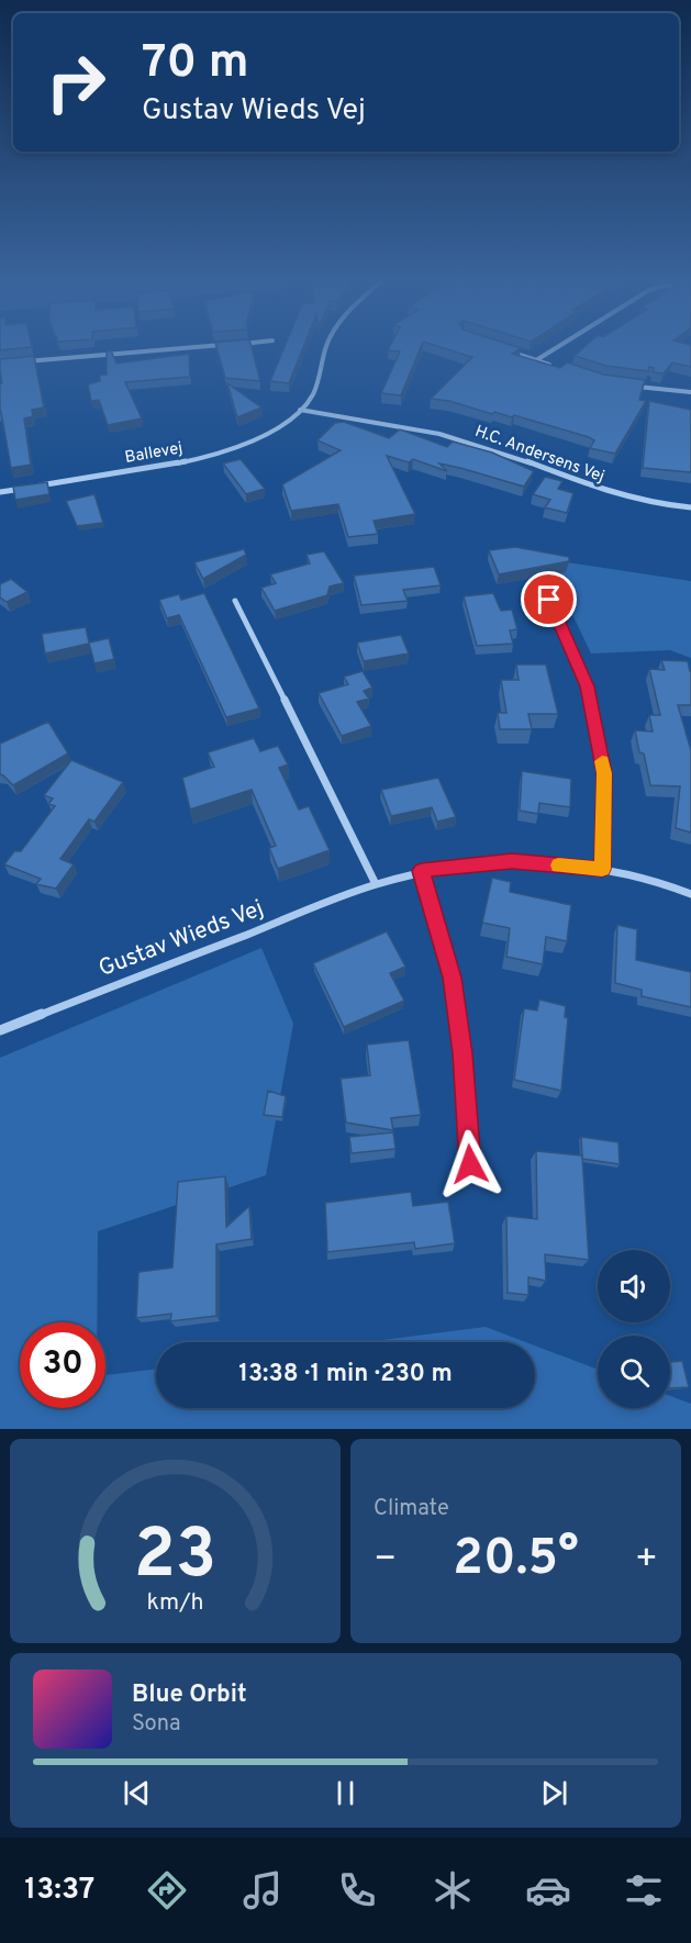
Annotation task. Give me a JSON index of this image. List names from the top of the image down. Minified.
{"streets":{"street":["Ballevej","H.C. Andersens Vej","Gustav Wieds Vej"]},"crossings":[["Ballevej","H.C. Andersens Vej"]],"page":{"turn":["70 m","Gustav Wieds Vej"],"limit":"30","trip":"13:38 · 1 min · 230 m","tile":"Climate","heat":["−","20.5°","+"],"song":["Blue Orbit","Sona"],"tabs":"13:37","gauge":["23","km/h"]}}
